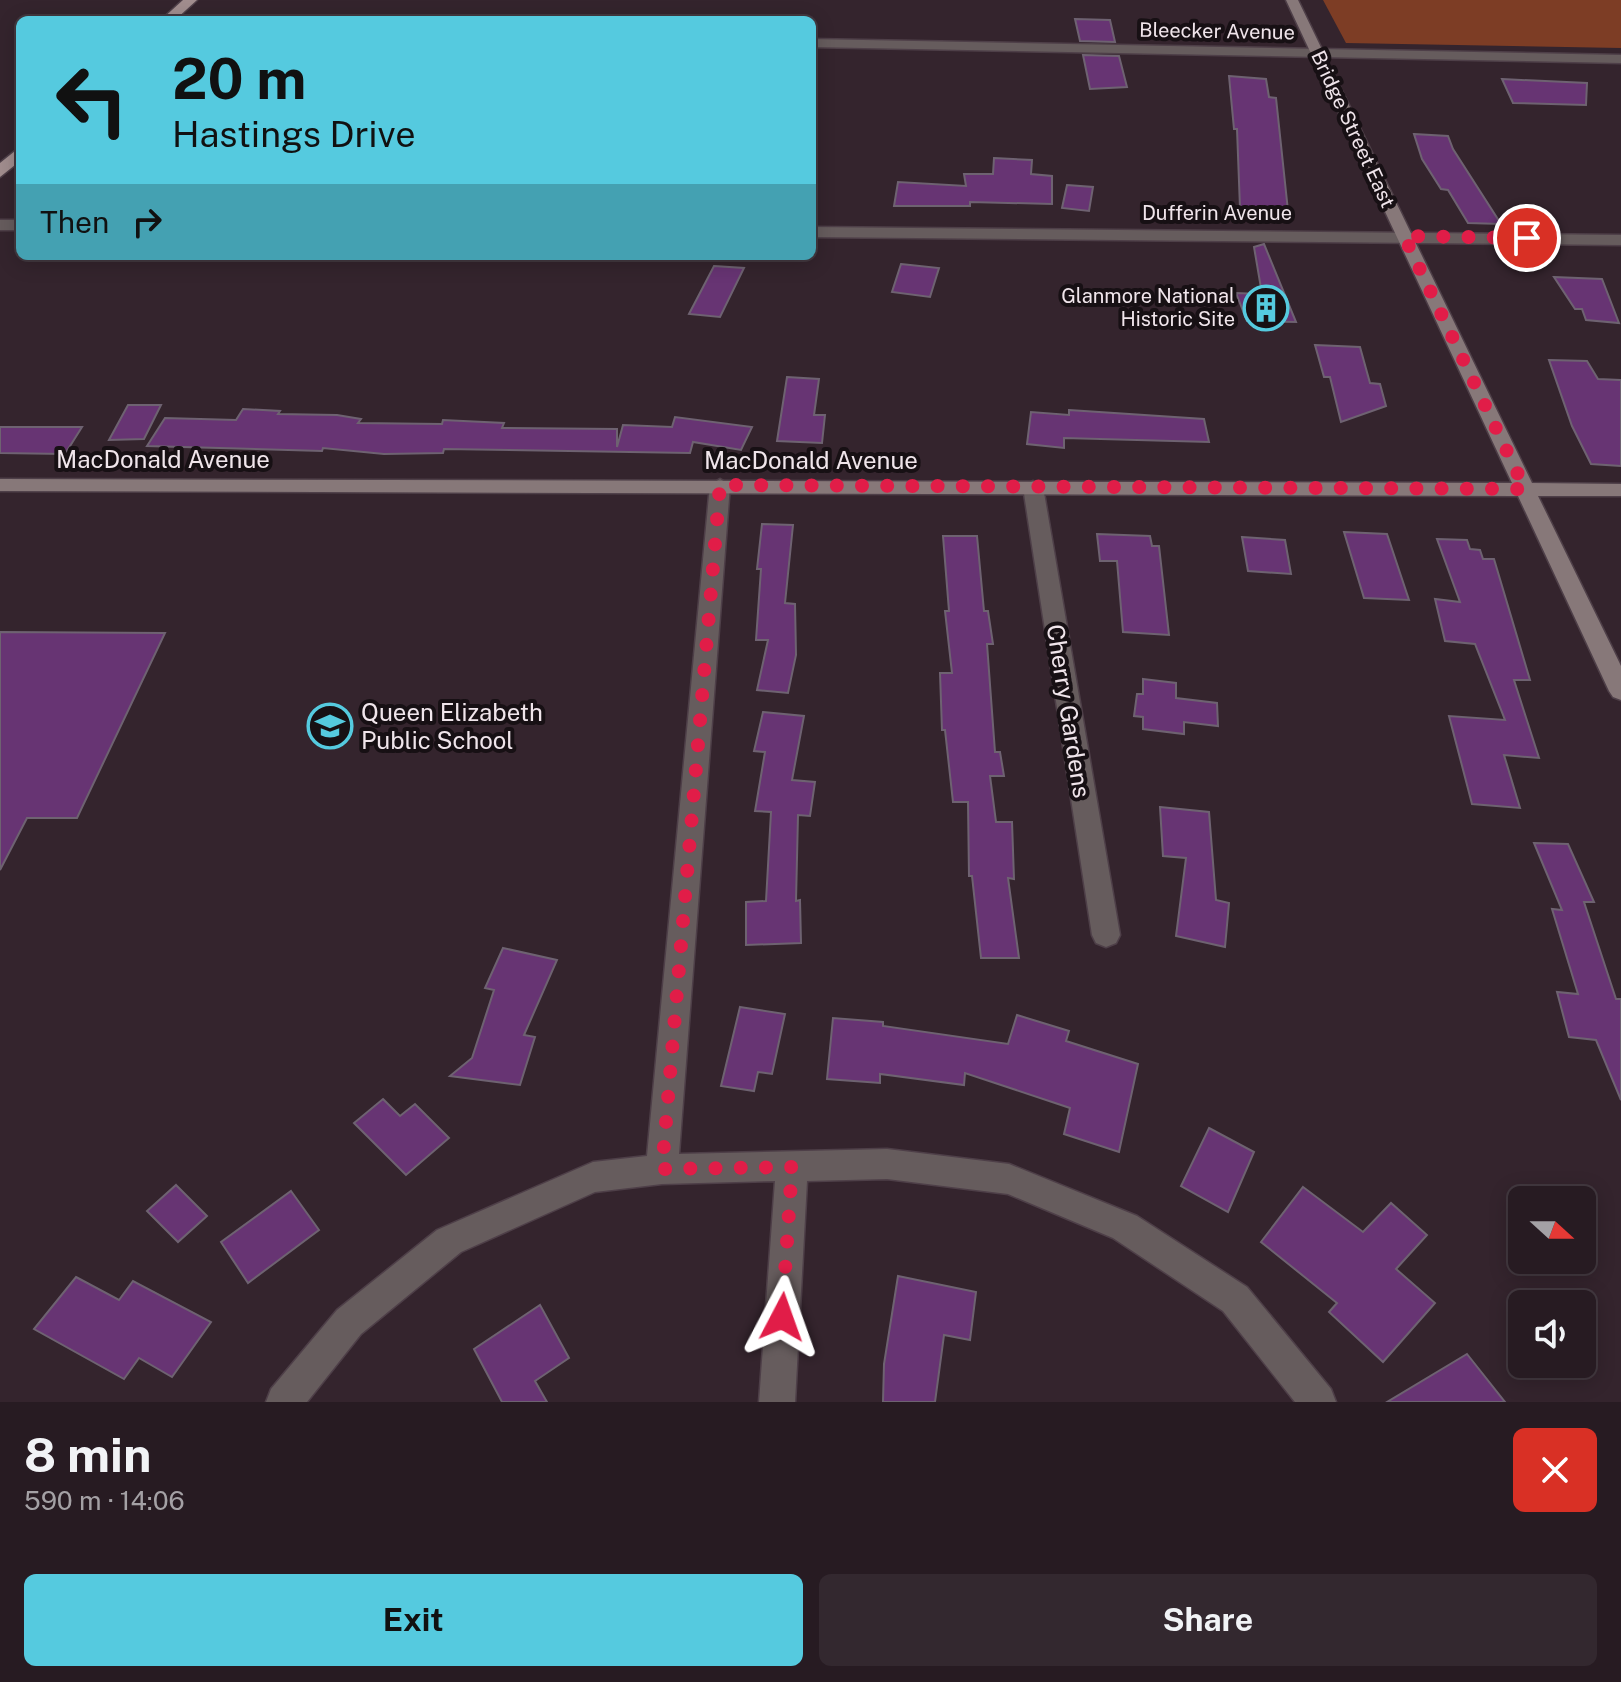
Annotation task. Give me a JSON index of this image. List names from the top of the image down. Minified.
{"streets":{"street":["Bleecker Avenue","Bridge Street East","Dufferin Avenue","MacDonald Avenue","Cherry Gardens"]},"crossings":[["Bleecker Avenue","Bridge Street East"],["Bridge Street East","Dufferin Avenue"],["Bridge Street East","MacDonald Avenue"],["MacDonald Avenue","Cherry Gardens"]],"places":{"building":["Glanmore National Historic Site"],"school or university":["Queen Elizabeth Public School"]},"north":"right","page":{"turn":["20 m","Hastings Drive"],"then":"Then","heading":["8 min","590 m · 14:06"],"buttons":["Exit","Share"]}}
